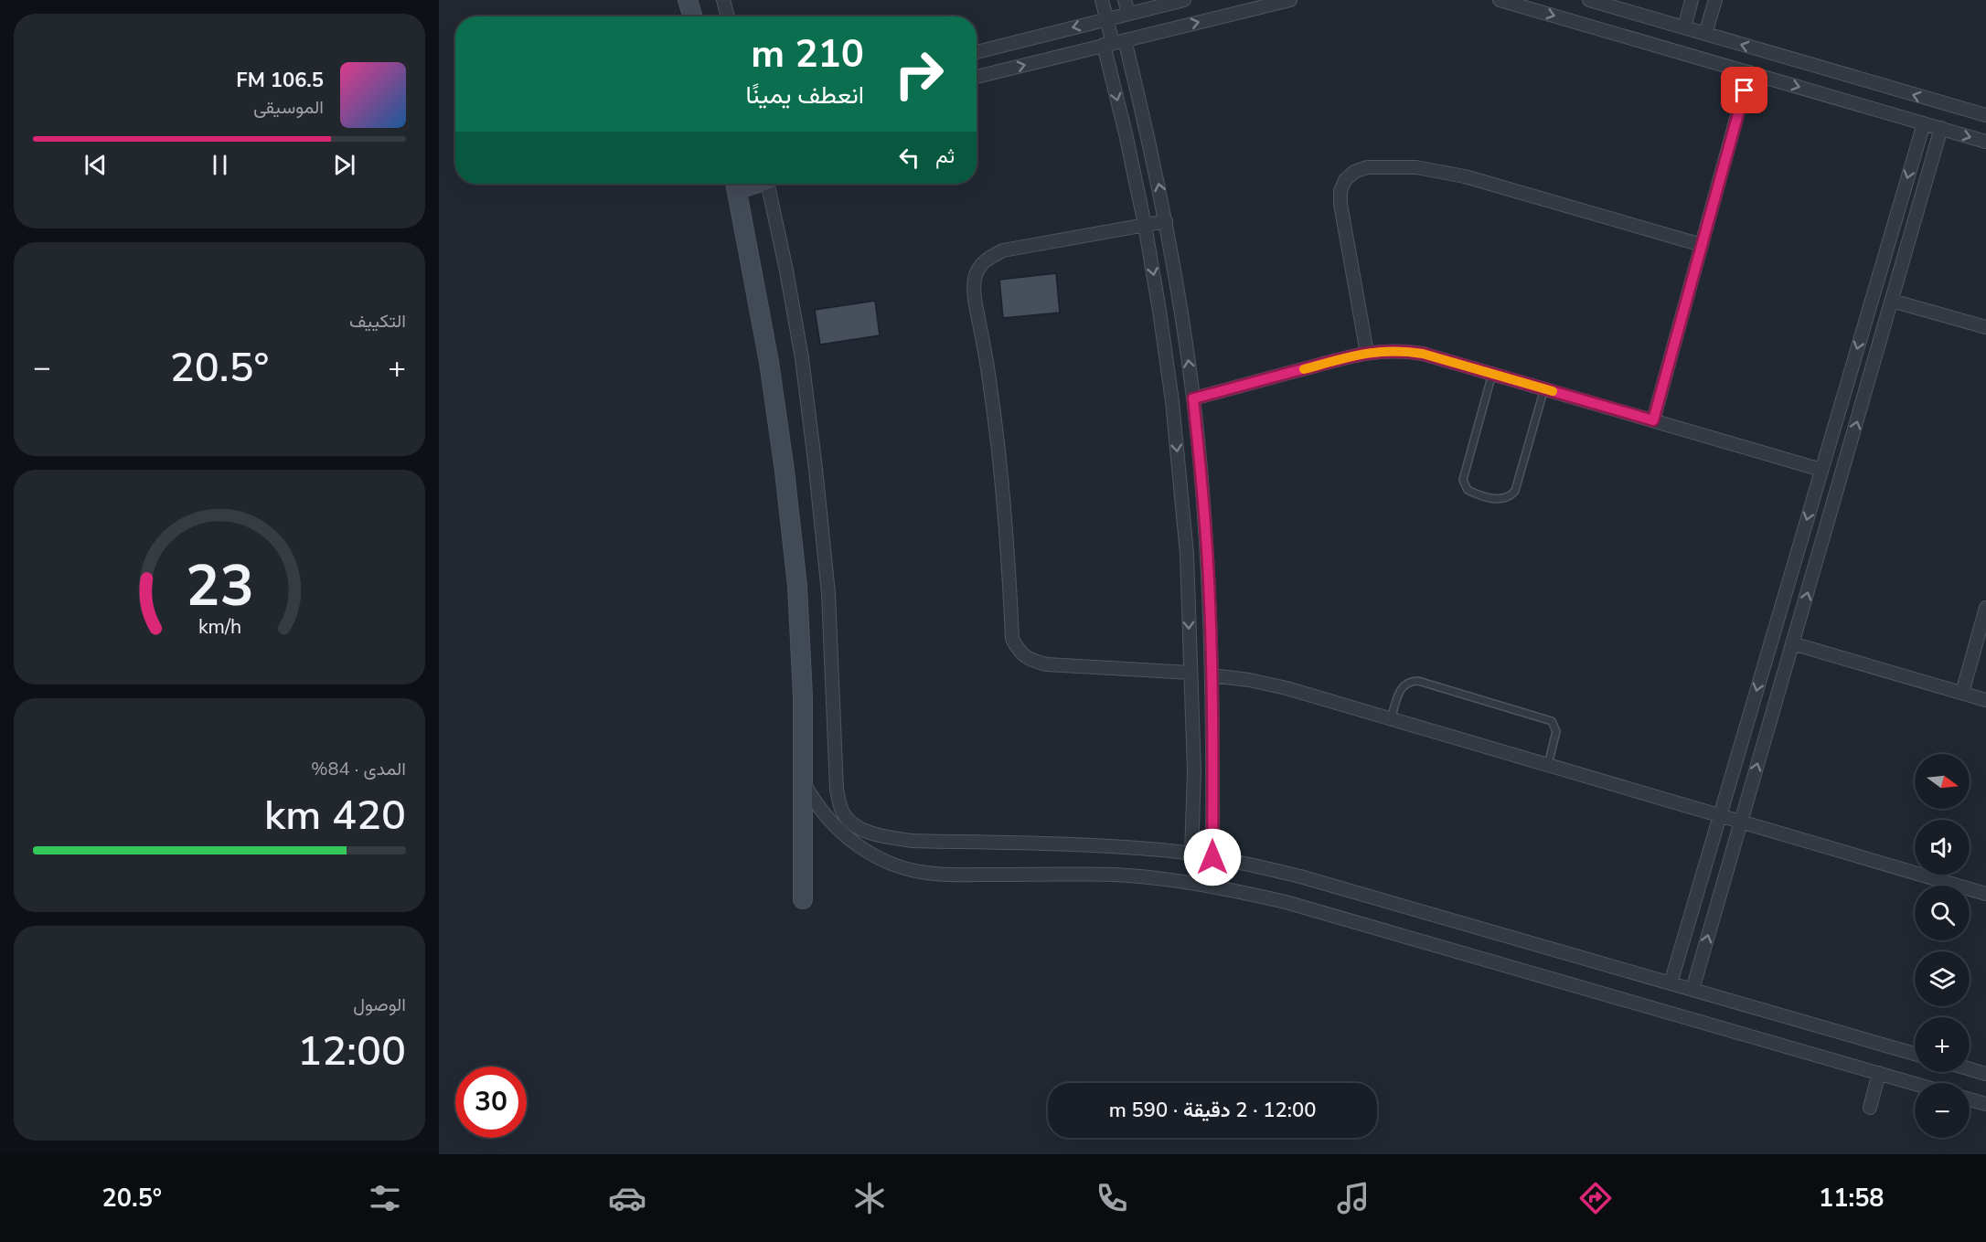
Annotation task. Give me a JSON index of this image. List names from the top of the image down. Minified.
{"north":"right","page":{"turn":["210 m","انعطف يمينًا"],"song":["106.5 FM","الموسيقى"],"then":"ثم","tile":["التكييف",["المدى · 84%","420 km"],["الوصول","12:00"]],"heat":["−","20.5°","+"],"map_buttons":["+","−"],"limit":"30","trip":"12:00 · 2 دقيقة · 590 m","tabs":["11:58","20.5°"],"gauge":["23","km/h"]}}
